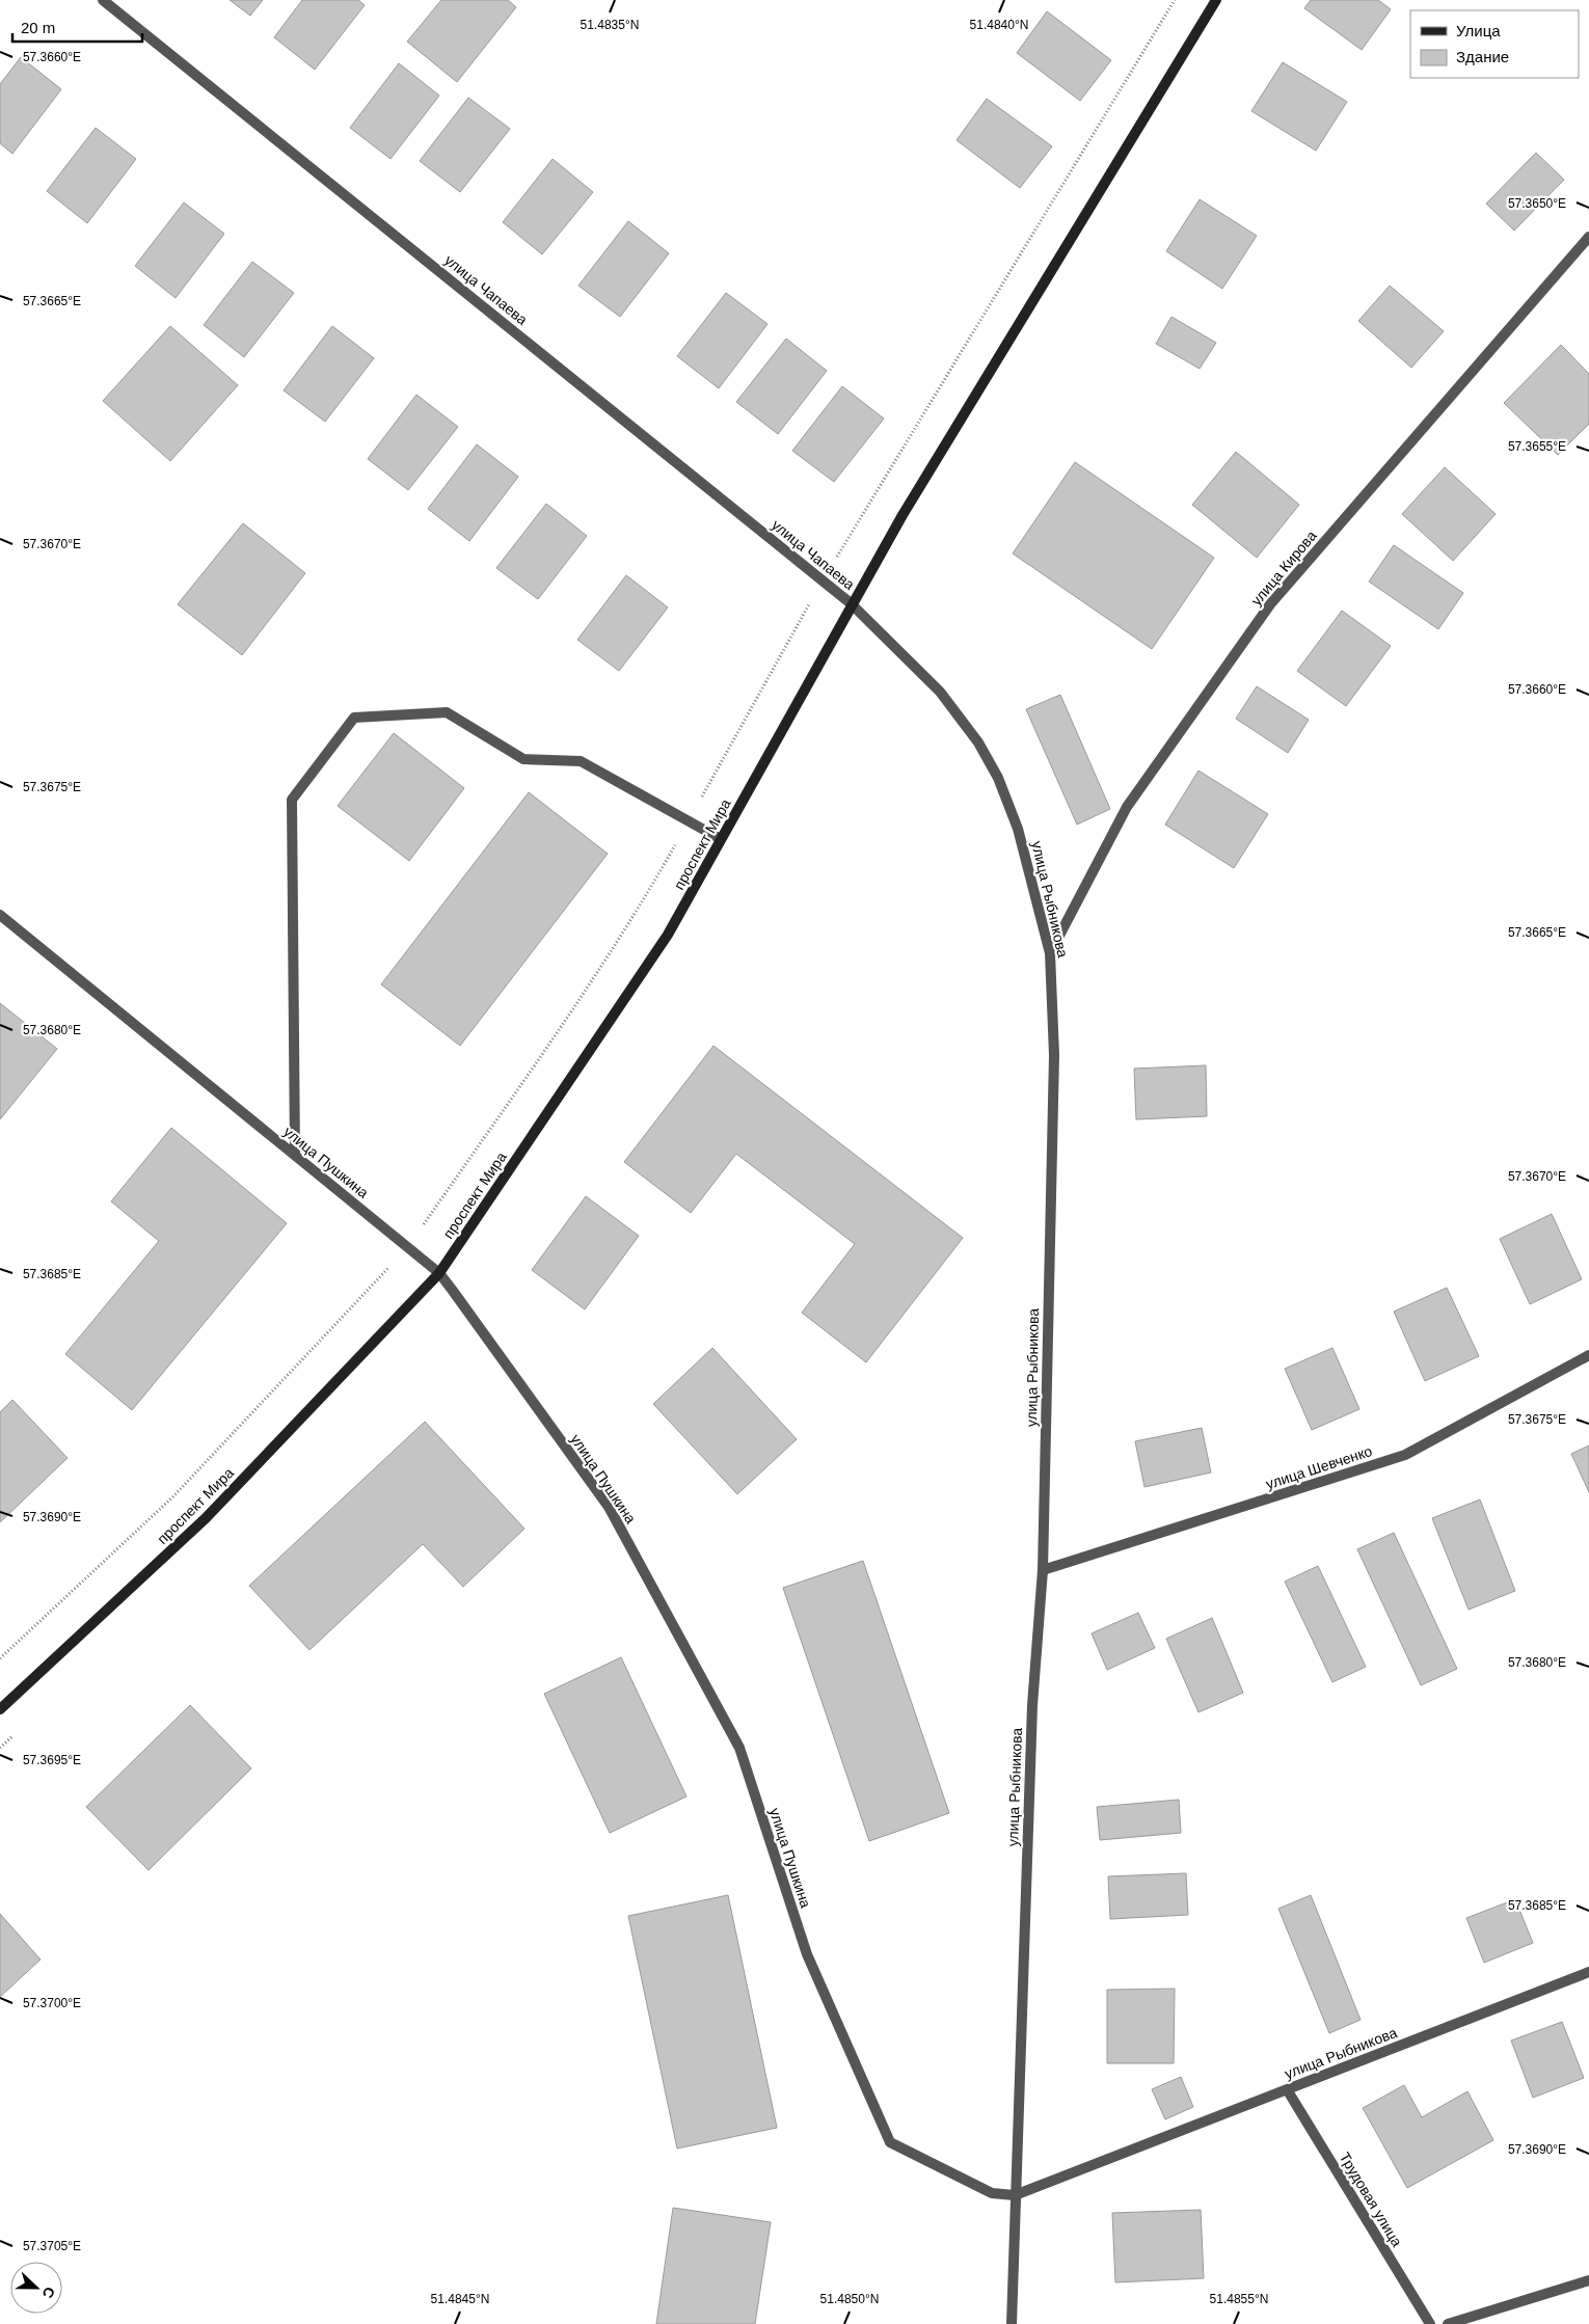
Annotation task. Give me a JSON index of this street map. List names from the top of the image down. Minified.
{"streets":{"main road":["проспект Мира"],"street":["улица Чапаева","улица Кирова","улица Рыбникова","улица Пушкина","улица Шевченко","Трудовая улица"]},"crossings":[["улица Чапаева","проспект Мира"],["улица Чапаева","улица Рыбникова"],["улица Кирова","улица Рыбникова"],["проспект Мира","улица Рыбникова"],["проспект Мира","улица Пушкина"],["улица Рыбникова","улица Пушкина"],["улица Рыбникова","улица Шевченко"],["улица Рыбникова","Трудовая улица"]],"legend":["Улица","Здание"],"scale_bar":"20 m","north":"right","coordinates":["51.4835°N","51.4840°N","57.3660°E","57.3650°E","57.3665°E","57.3655°E","57.3670°E","57.3675°E","57.3680°E","57.3685°E","57.3690°E","57.3695°E","57.3700°E","57.3705°E","51.4845°N","51.4850°N","51.4855°N"]}
